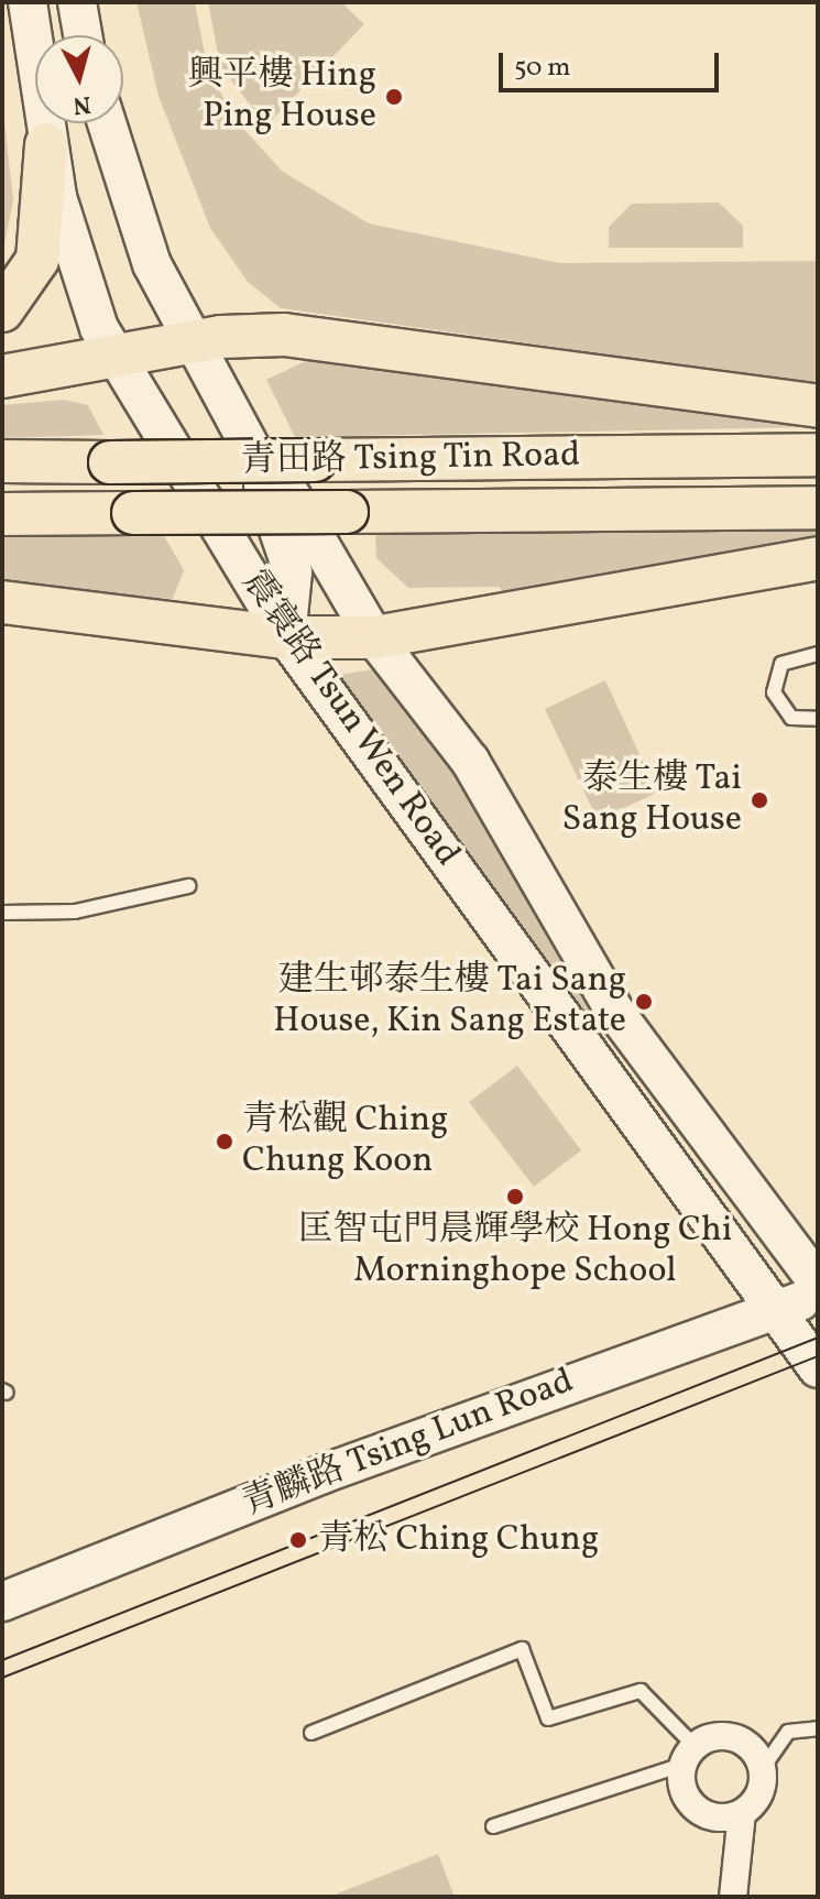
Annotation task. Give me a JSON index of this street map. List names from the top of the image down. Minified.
{"streets":{"main road":["青田路 Tsing Tin Road","震寰路 Tsun Wen Road","青麟路 Tsing Lun Road"]},"crossings":[["震寰路 Tsun Wen Road","青麟路 Tsing Lun Road"]],"places":["興平樓 Hing Ping House","泰生樓 Tai Sang House","建生邨泰生樓 Tai Sang House, Kin Sang Estate","青松觀 Ching Chung Koon","匡智屯門晨輝學校 Hong Chi Morninghope School","青松 Ching Chung"],"scale_bar":"50 m","north":"bottom"}
